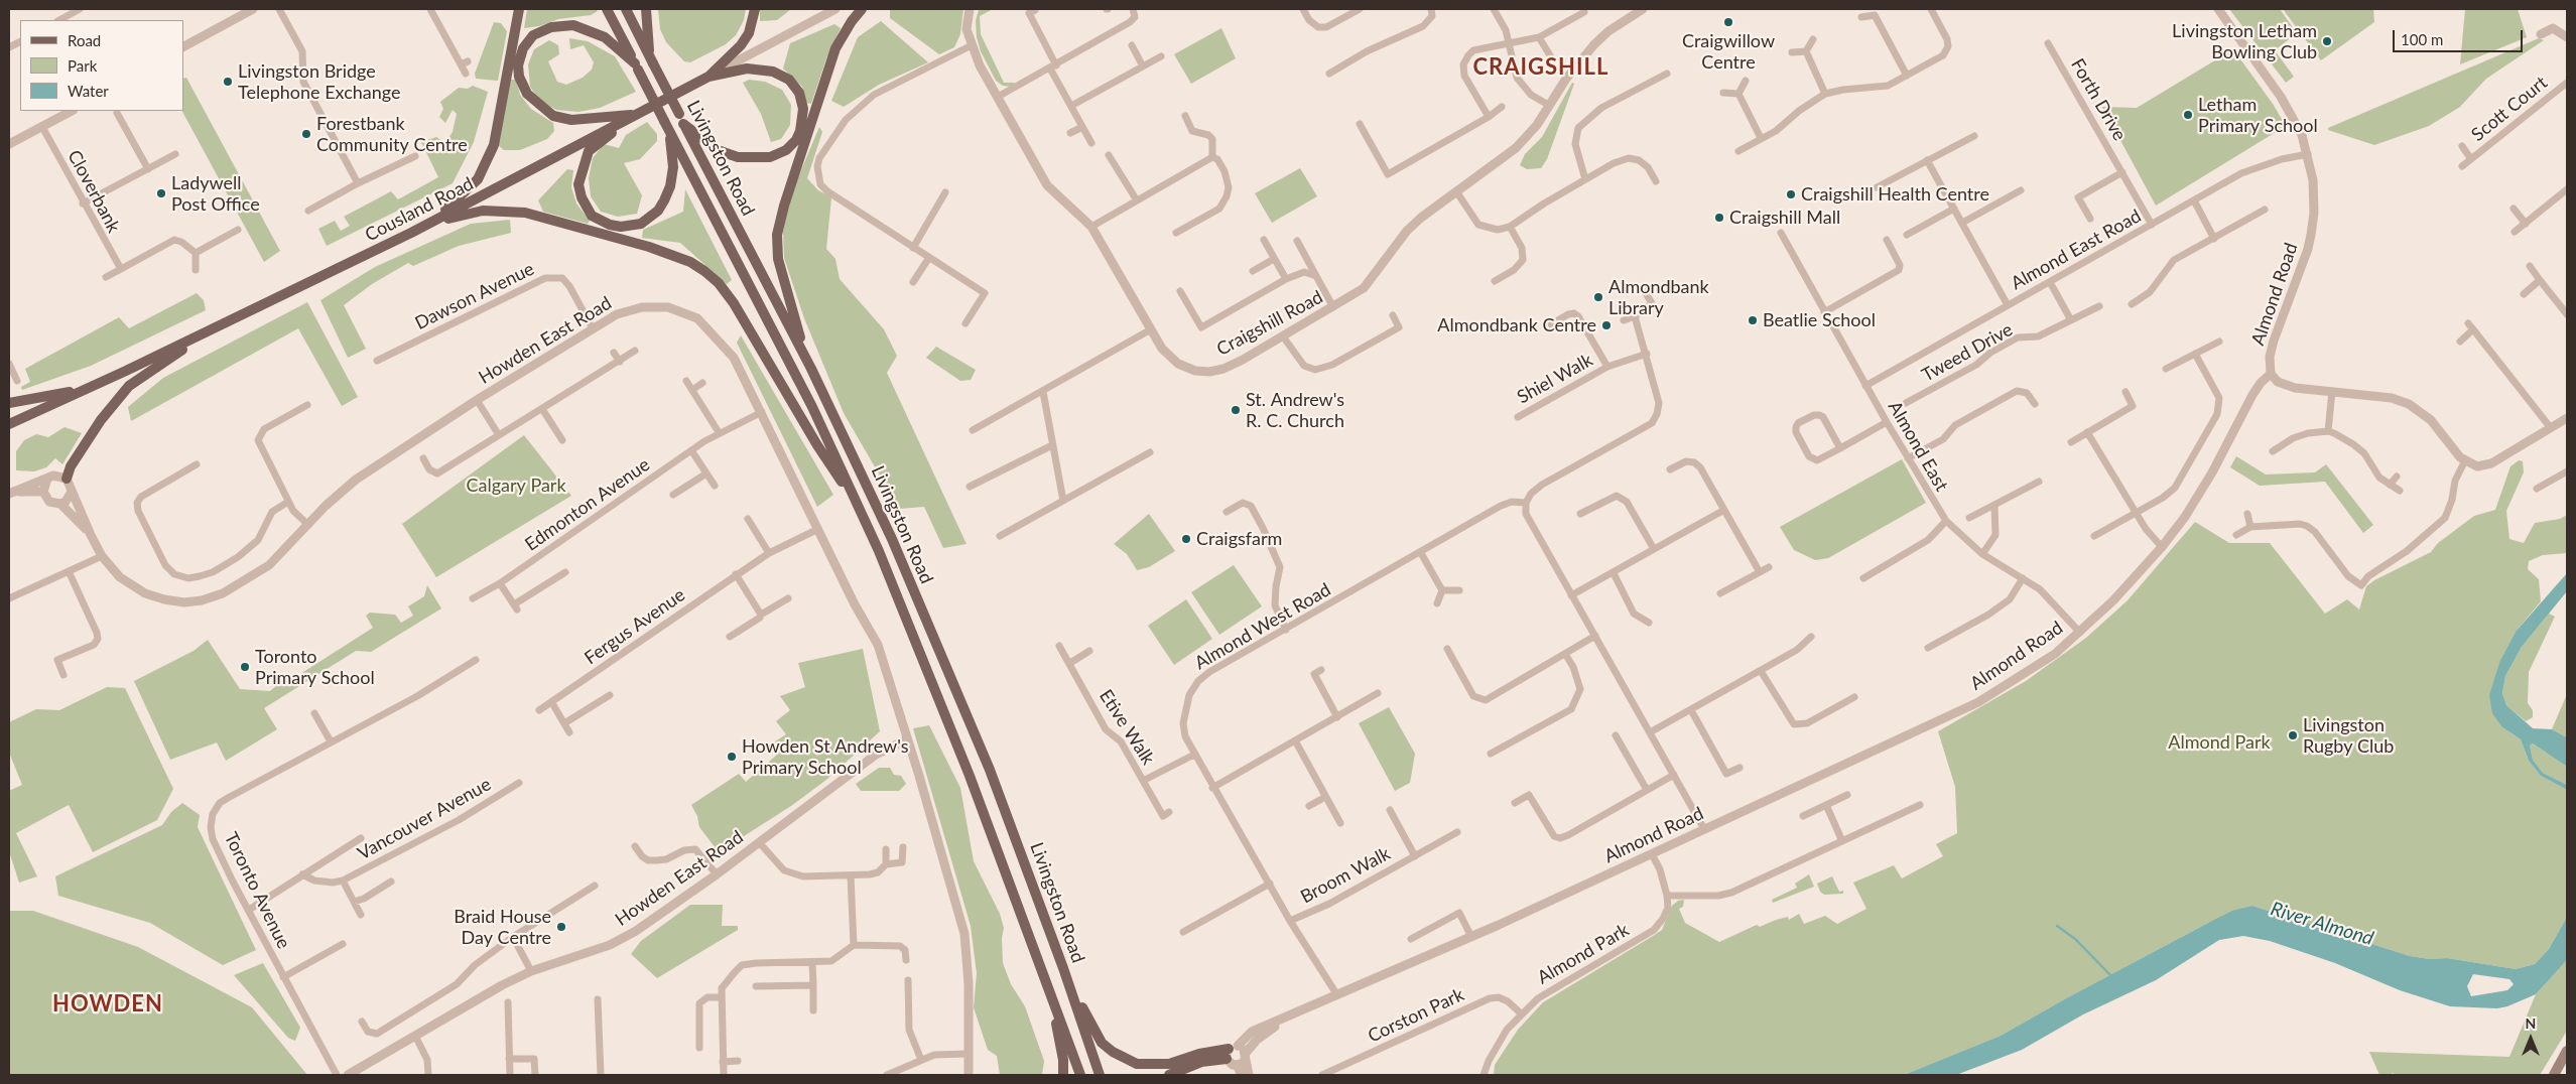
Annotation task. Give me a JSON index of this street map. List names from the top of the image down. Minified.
{"streets":{"main road":["Livingston Road","Cousland Road"],"street":["Forth Drive","Scott Court","Cloverbank","Almond East Road","Almond Road","Dawson Avenue","Craigshill Road","Howden East Road","Tweed Drive","Shiel Walk","Almond East","Edmonton Avenue","Fergus Avenue","Almond West Road","Etive Walk","Vancouver Avenue","Broom Walk","Toronto Avenue","Almond Park","Corston Park"]},"crossings":[["Forth Drive","Almond East Road"],["Almond East Road","Almond Road"],["Almond East Road","Almond East"],["Almond Road","Almond East"],["Almond Road","Almond West Road"],["Almond Road","Almond Park"],["Dawson Avenue","Howden East Road"],["Howden East Road","Edmonton Avenue"],["Howden East Road","Fergus Avenue"],["Almond West Road","Etive Walk"],["Almond West Road","Broom Walk"],["Vancouver Avenue","Toronto Avenue"],["Almond Park","Corston Park"]],"districts":["CRAIGSHILL","HOWDEN"],"water":["River Almond"],"parks":["Calgary Park","Almond Park"],"places":["Craigwillow Centre","Livingston Letham Bowling Club","Livingston Bridge Telephone Exchange","Letham Primary School","Forestbank Community Centre","Ladywell Post Office","Craigshill Health Centre","Craigshill Mall","Almondbank Library","Beatlie School","Almondbank Centre","St. Andrew's R. C. Church","Craigsfarm","Toronto Primary School","Livingston Rugby Club","Howden St Andrew's Primary School","Braid House Day Centre"],"legend":["Road","Park","Water"],"scale_bar":"100 m","north":"top"}
